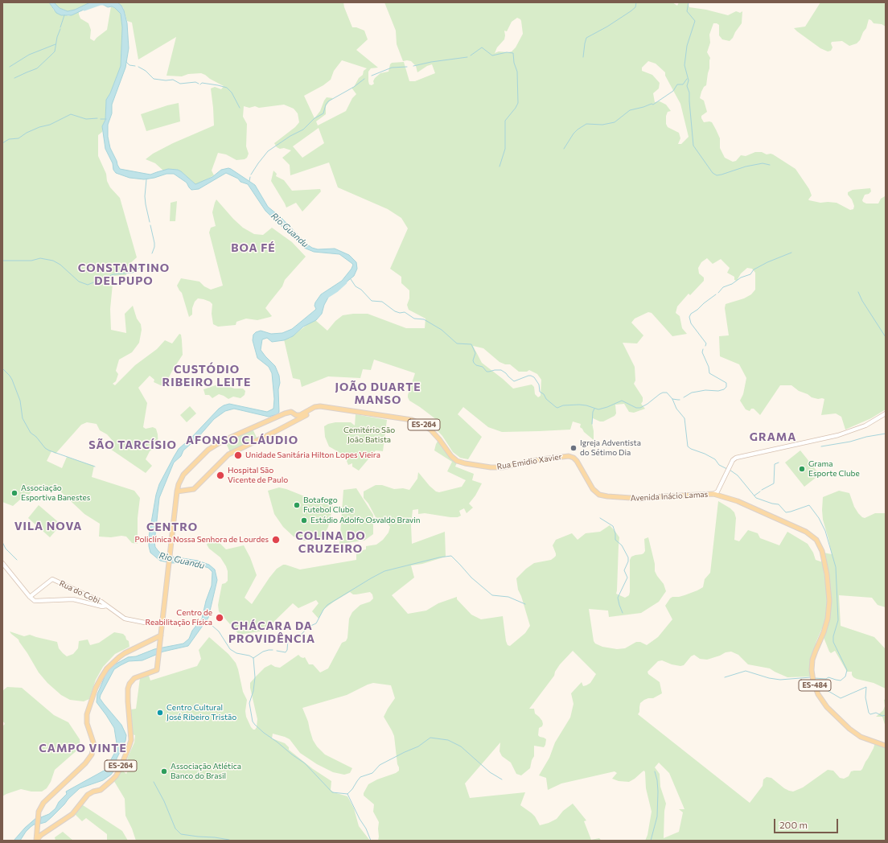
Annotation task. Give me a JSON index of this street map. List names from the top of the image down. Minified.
{"streets":{"main road":["ES-264","Rua Emidio Xavier","Avenida Inácio Lamas","Rua do Cobi","ES-484"]},"crossings":[["ES-264","Rua do Cobi"],["Rua Emidio Xavier","Avenida Inácio Lamas"]],"districts":["BOA FÉ","CONSTANTINO DELPUPO","CUSTÓDIO RIBEIRO LEITE","JOÃO DUARTE MANSO","GRAMA","AFONSO CLÁUDIO","SÃO TARCÍSIO","VILA NOVA","CENTRO","COLINA DO CRUZEIRO","CHÁCARA DA PROVIDÊNCIA","CAMPO VINTE"],"water":["Rio Guandu"],"parks":["Cemitério São João Batista"],"places":["Igreja Adventista do Sétimo Dia","Unidade Sanitária Hilton Lopes Vieira","Grama Esporte Clube","Hospital São Vicente de Paulo","Associação Esportiva Banestes","Botafogo Futebol Clube","Estádio Adolfo Osvaldo Bravin","Policlínica Nossa Senhora de Lourdes","Centro de Reabilitação Física","Centro Cultural José Ribeiro Tristão","Associação Atlética Banco do Brasil"],"scale_bar":"200 m"}
